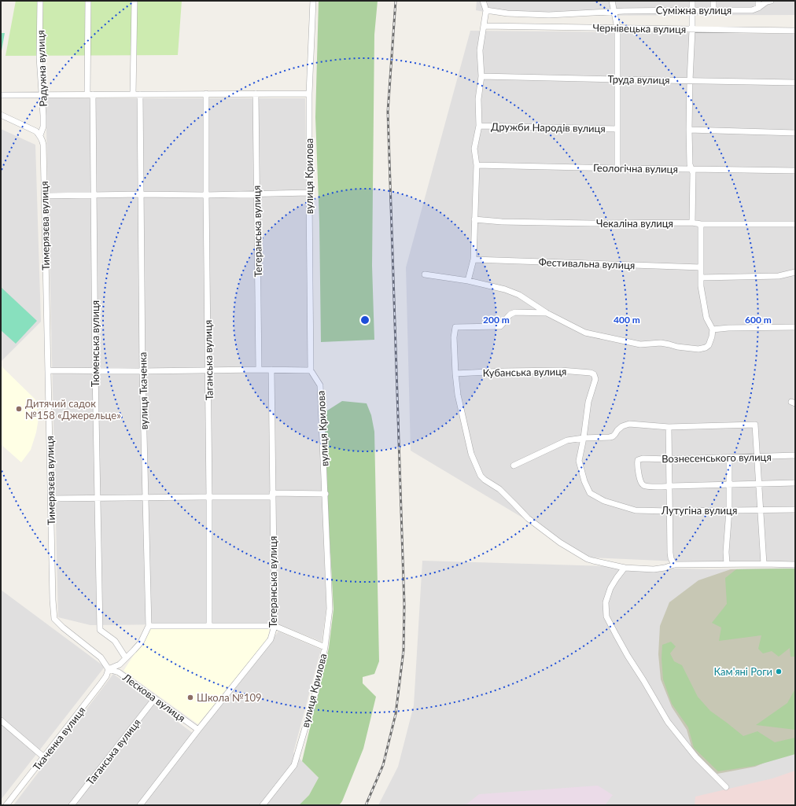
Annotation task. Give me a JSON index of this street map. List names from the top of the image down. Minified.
{"streets":{"street":["Суміжна вулиця","Чернівецька вулиця","Радужна вулиця","Труда вулиця","Дружби Народів вулиця","Геологічна вулиця","вулиця Крилова","Чекаліна вулиця","Тимерязєва вулиця","Тегеранська вулиця","Фестивальна вулиця","Тюменська вулиця","Таганська вулиця","Кубанська вулиця","вулиця Ткаченка","Вознесенського вулиця","Лутугіна вулиця","Лескова вулиця","Ткаченка вулиця"]},"crossings":[["Радужна вулиця","Тимерязєва вулиця"],["Тимерязєва вулиця","вулиця Ткаченка"],["Тимерязєва вулиця","Лескова вулиця"],["Тимерязєва вулиця","Ткаченка вулиця"],["Тегеранська вулиця","Лескова вулиця"],["Тюменська вулиця","вулиця Ткаченка"],["Таганська вулиця","Лескова вулиця"],["Кубанська вулиця","Лутугіна вулиця"],["вулиця Ткаченка","Лескова вулиця"],["вулиця Ткаченка","Ткаченка вулиця"],["Лескова вулиця","Ткаченка вулиця"]],"places":["Дитячий садок №158 «Джерельце»","Кам'яні Роги","Школа №109"],"rings":["200 m","400 m","600 m"]}
